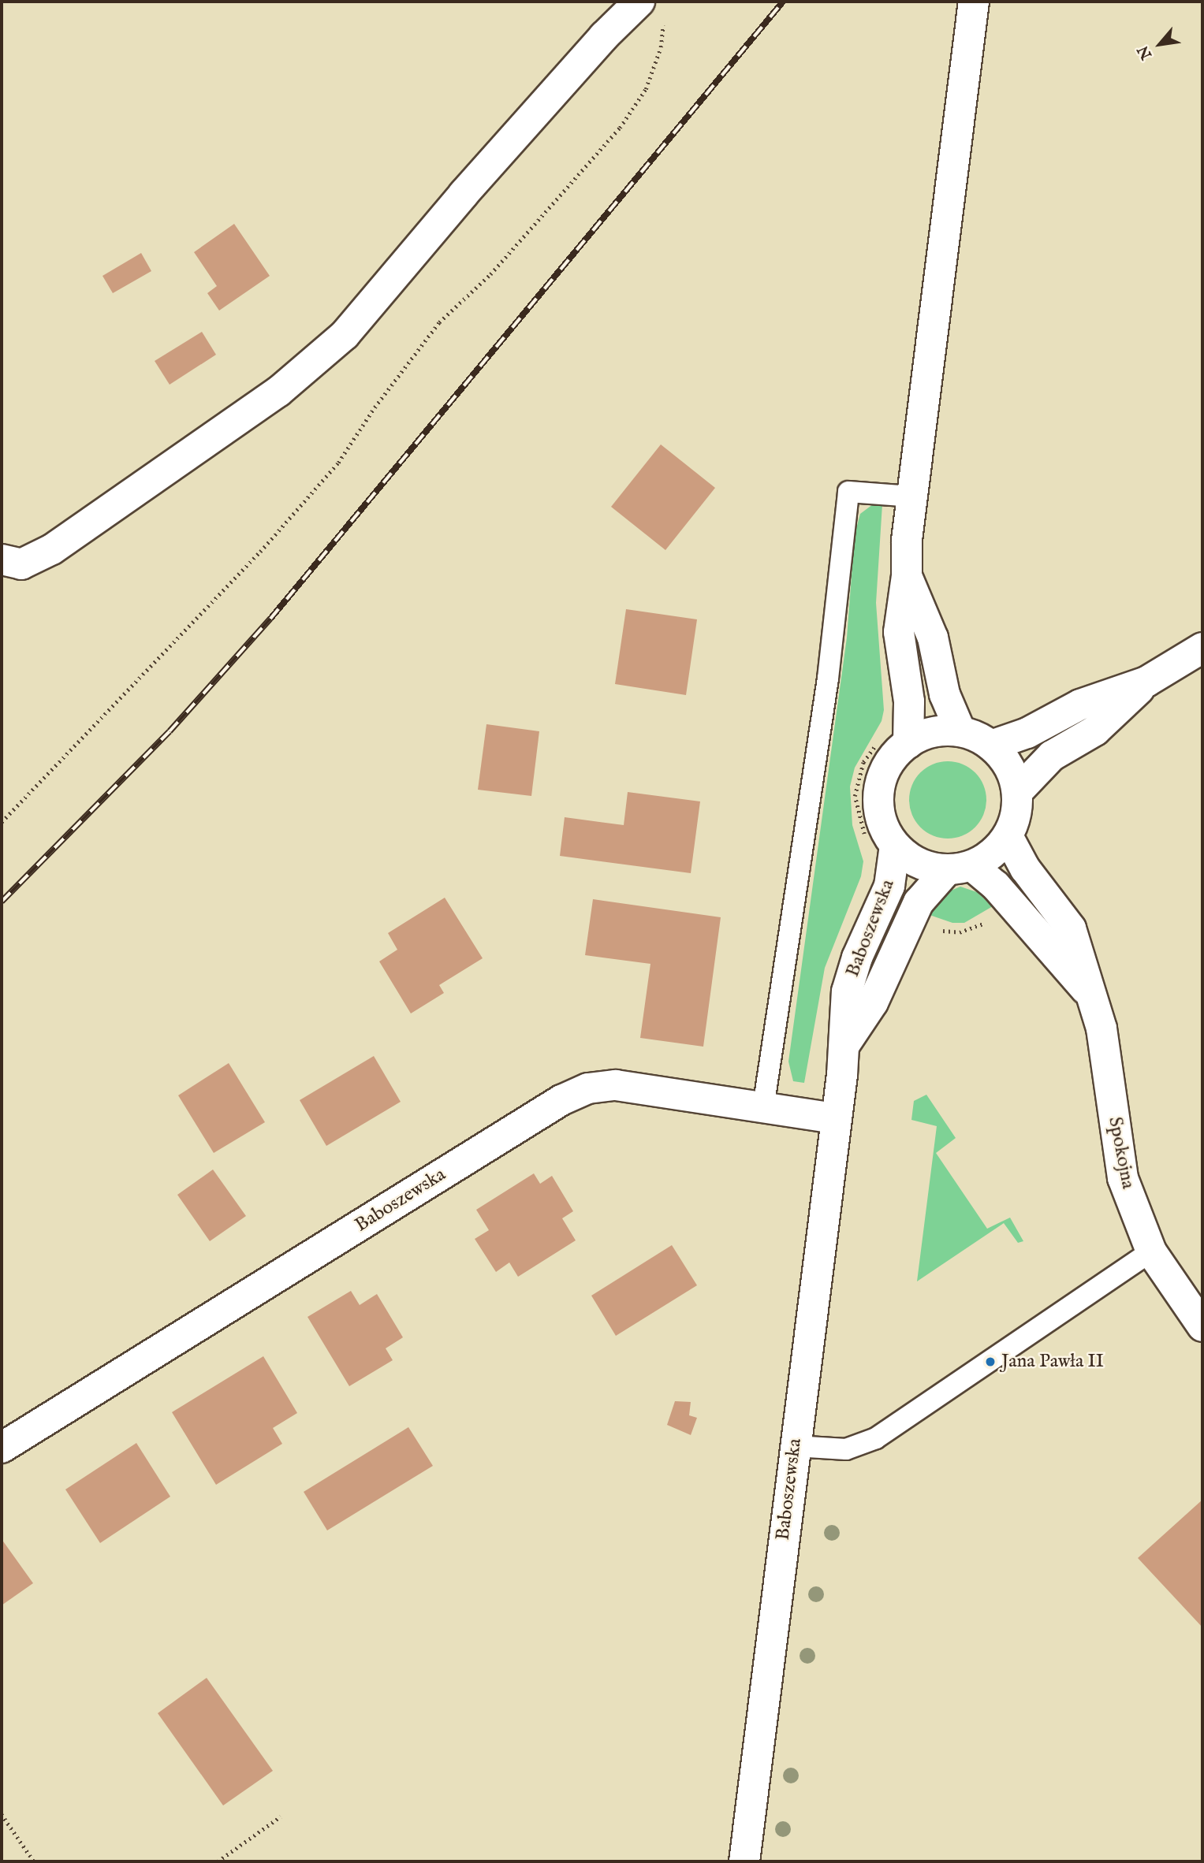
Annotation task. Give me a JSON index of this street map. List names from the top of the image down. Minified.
{"streets":{"street":["Baboszewska","Spokojna"]},"crossings":[["Baboszewska","Spokojna"]],"places":["Jana Pawła II"],"north":"bottom left"}
